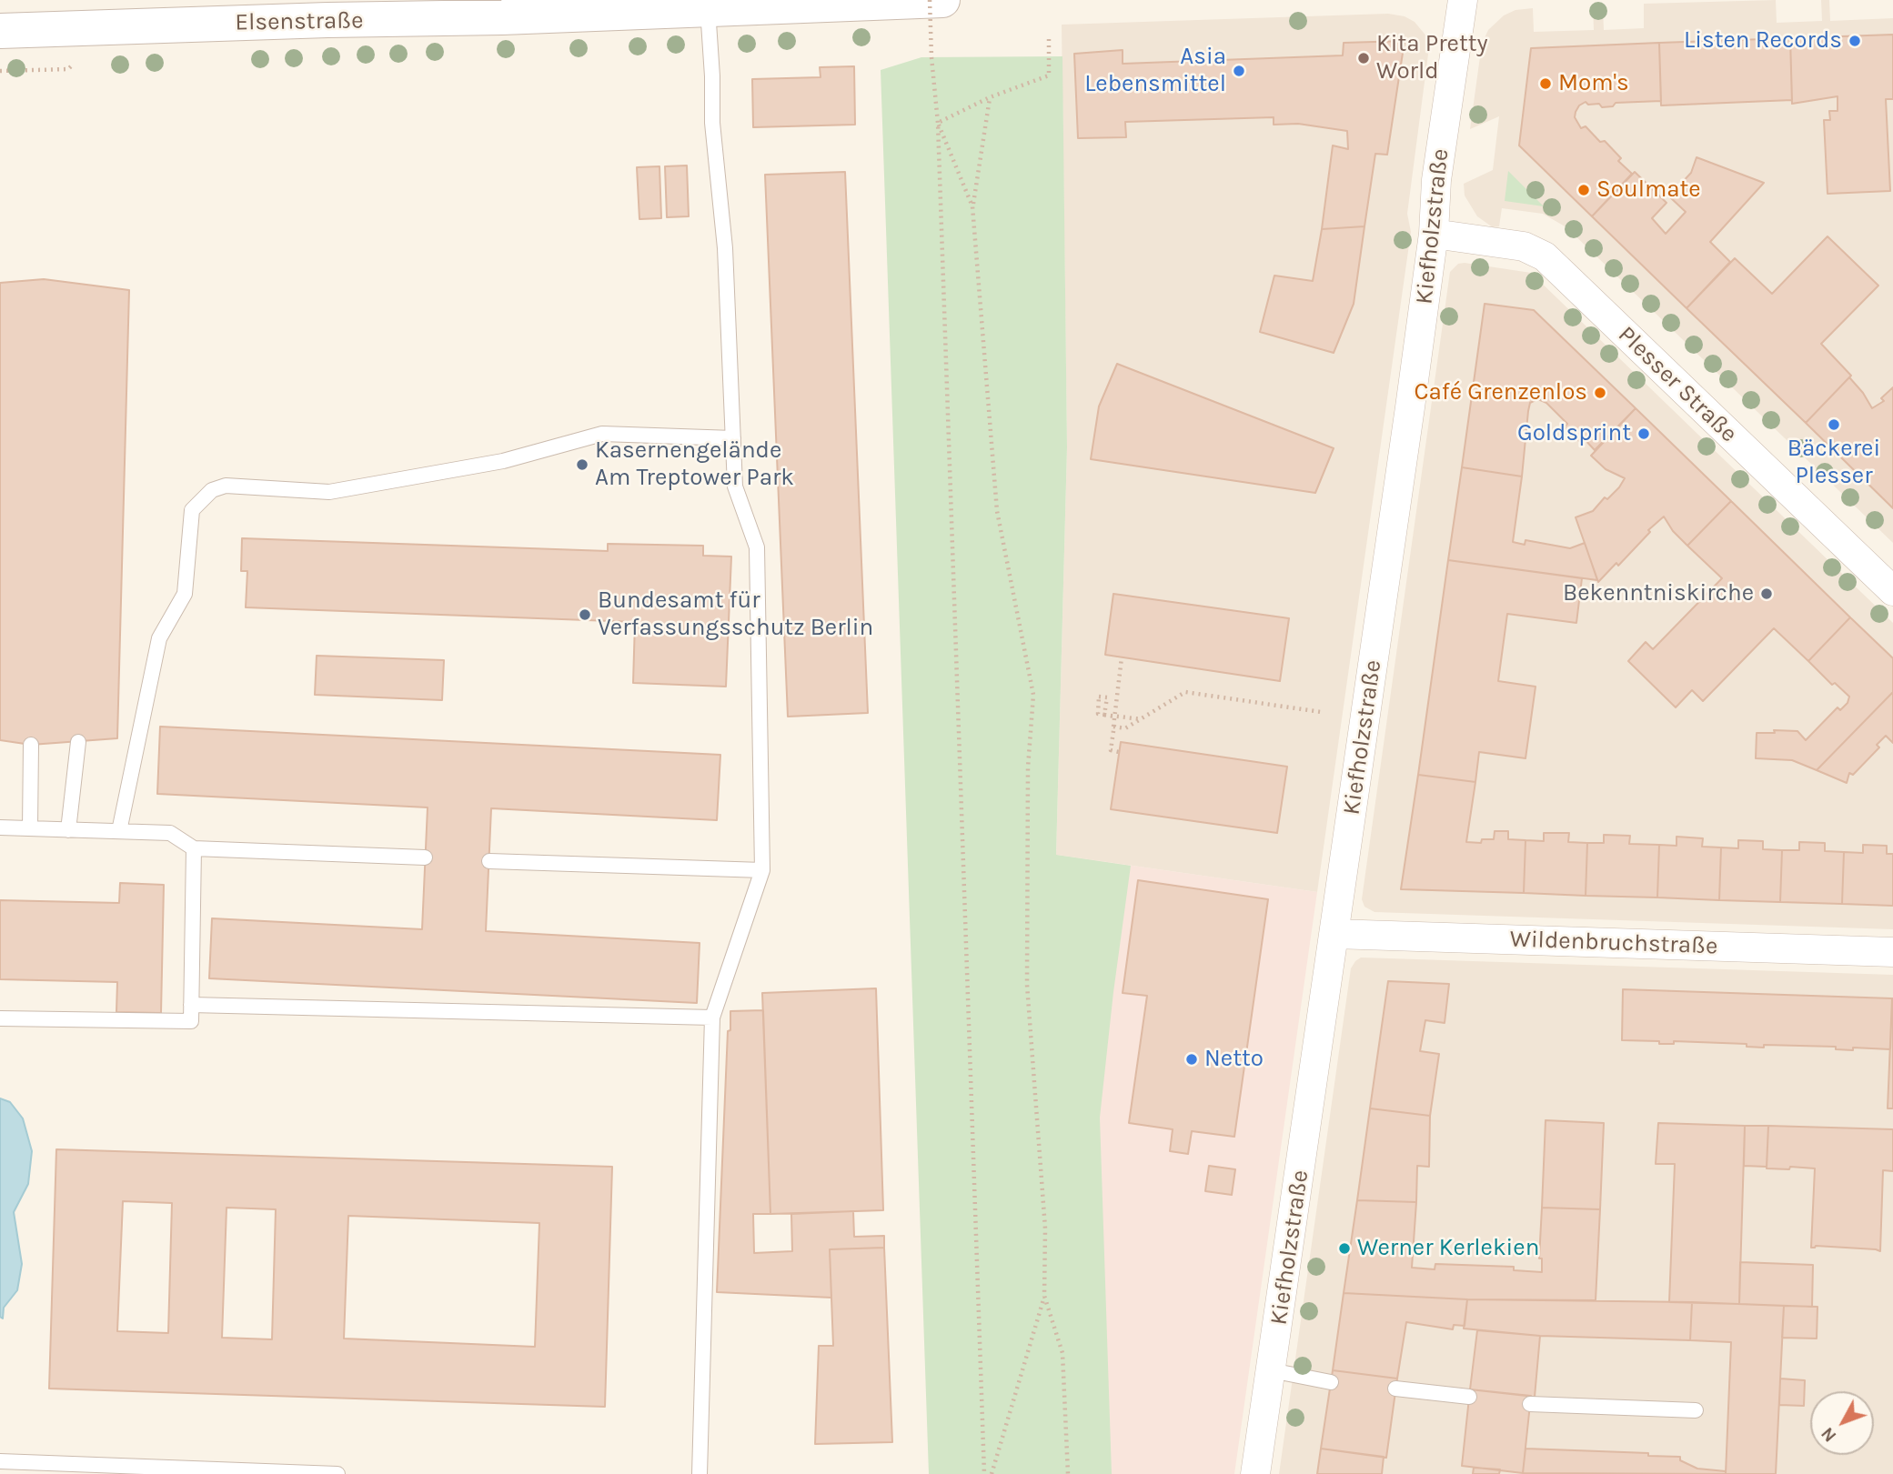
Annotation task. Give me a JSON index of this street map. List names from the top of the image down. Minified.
{"streets":{"street":["Elsenstraße","Kiefholzstraße","Plesser Straße","Wildenbruchstraße"]},"crossings":[["Kiefholzstraße","Plesser Straße"],["Kiefholzstraße","Wildenbruchstraße"]],"places":["Listen Records","Kita Pretty World","Asia Lebensmittel","Mom's","Soulmate","Café Grenzenlos","Bäckerei Plesser","Goldsprint","Kasernengelände Am Treptower Park","Bekenntniskirche","Bundesamt für Verfassungsschutz Berlin","Netto","Werner Kerlekien"],"north":"bottom left"}
